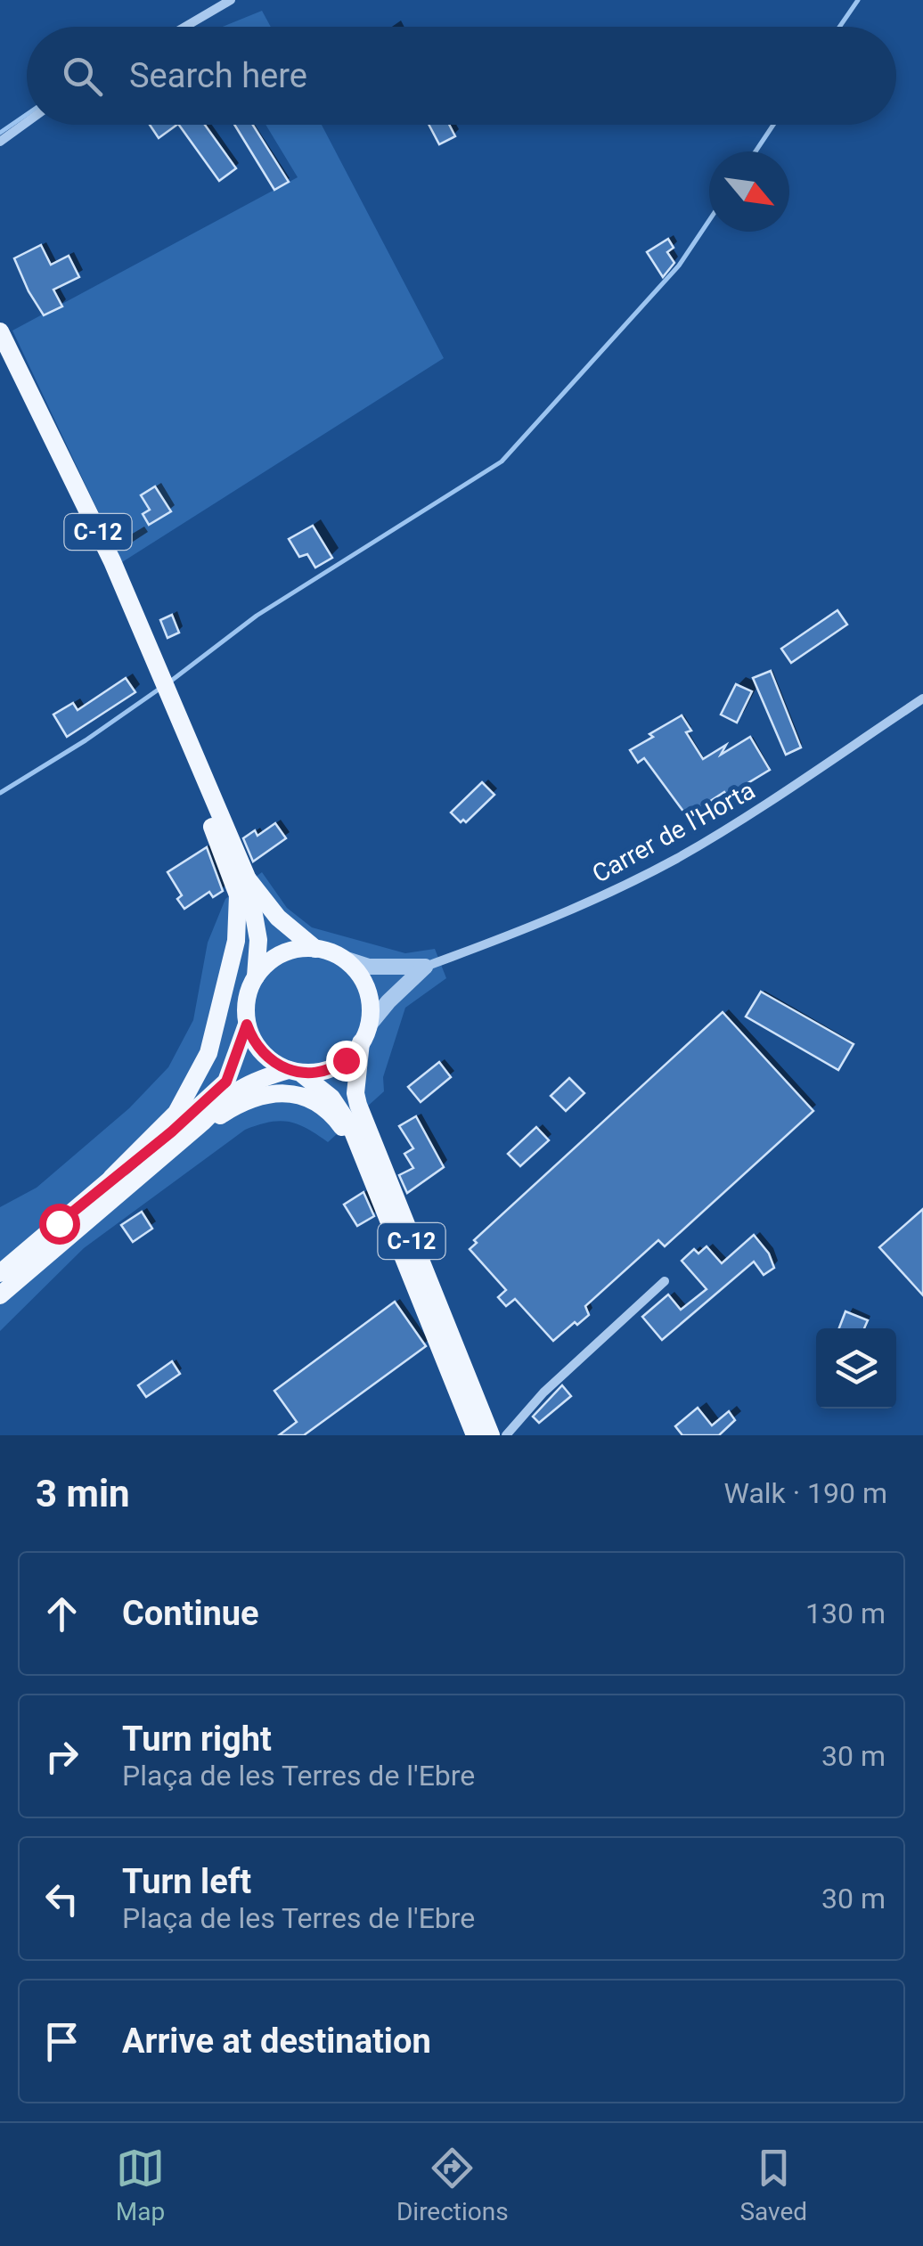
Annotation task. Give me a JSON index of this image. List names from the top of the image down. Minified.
{"streets":{"main road":["C-12"],"street":["Carrer de l'Horta"]},"north":"bottom right","page":{"search":"Search here","heading":["3 min","Walk · 190 m"],"list":[["Continue","130 m"],["Turn right","Plaça de les Terres de l'Ebre","30 m"],["Turn left","Plaça de les Terres de l'Ebre","30 m"],"Arrive at destination"],"nav":["Map","Directions","Saved"]}}
